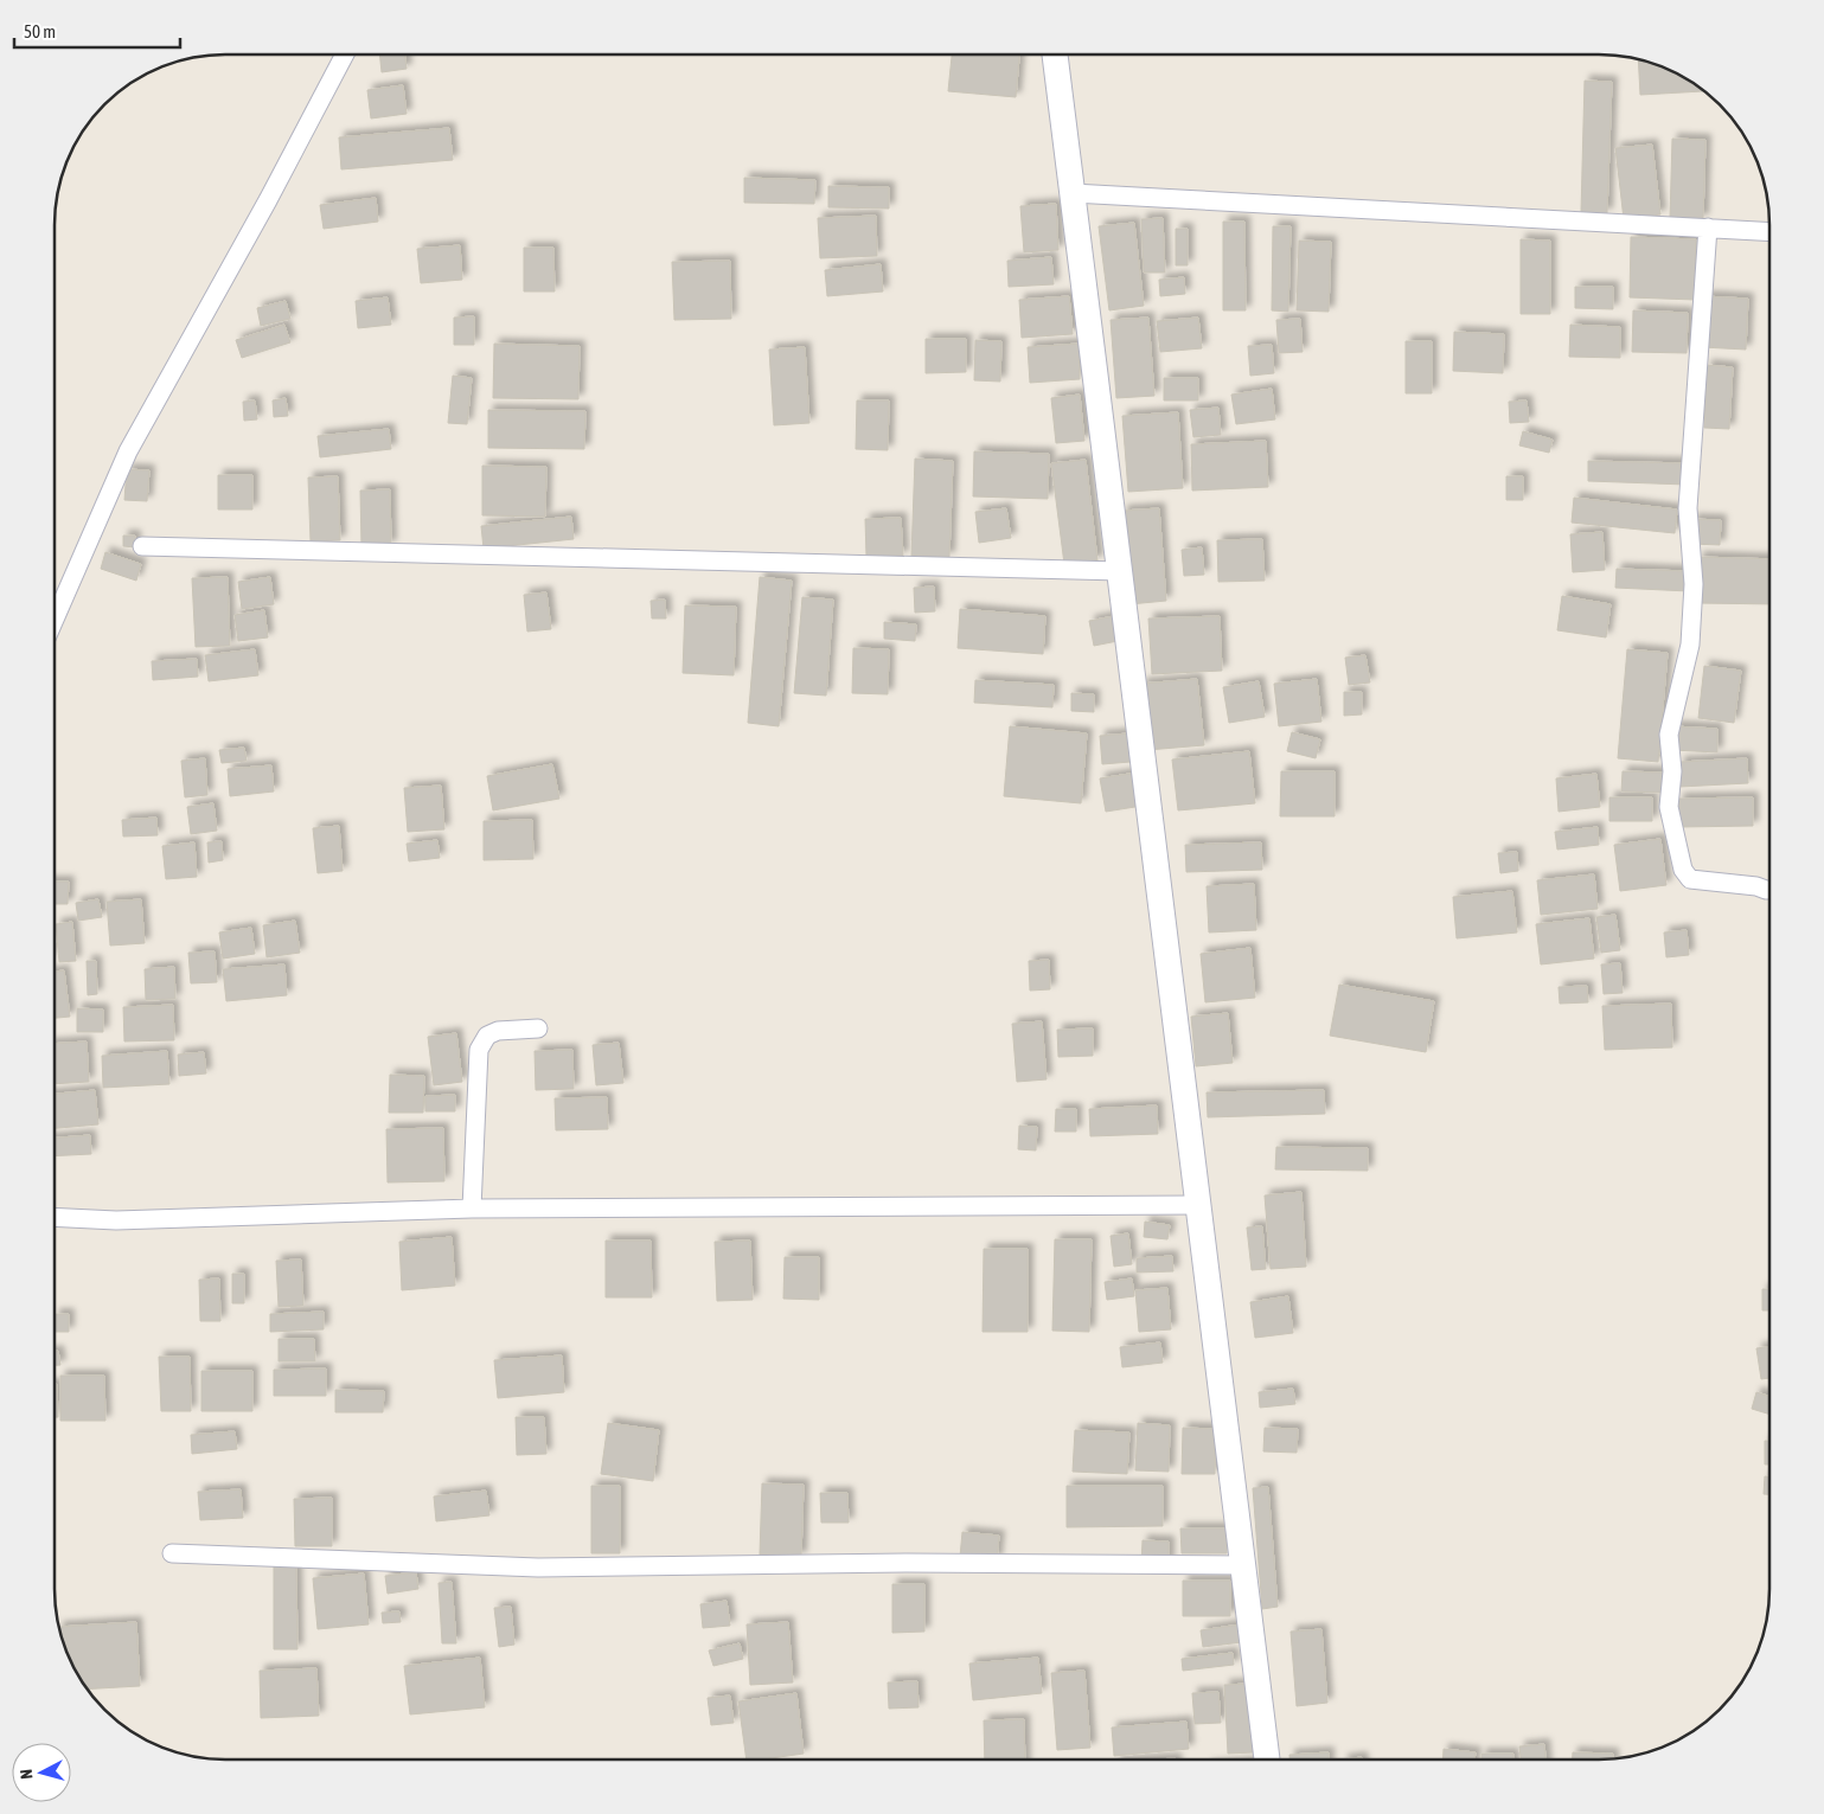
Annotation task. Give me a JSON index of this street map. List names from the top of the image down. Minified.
{"scale_bar":"50 m","north":"left"}
